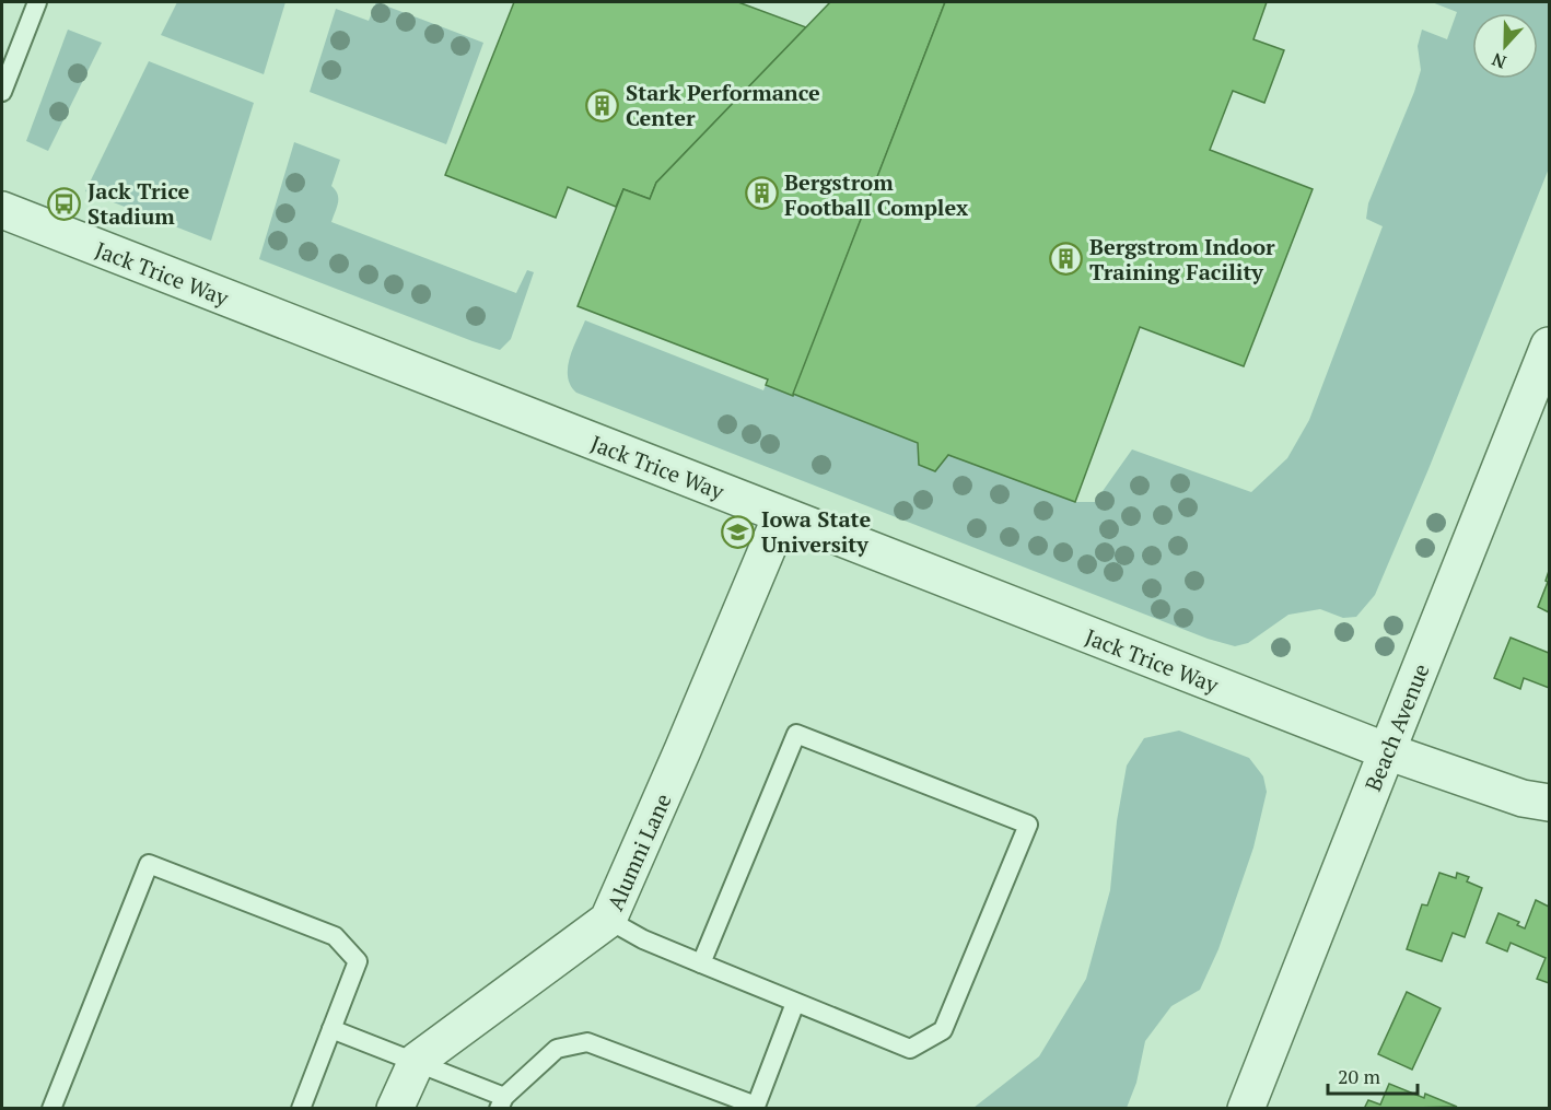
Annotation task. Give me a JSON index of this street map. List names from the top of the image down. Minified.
{"streets":{"street":["Jack Trice Way","Beach Avenue","Alumni Lane"]},"crossings":[["Jack Trice Way","Beach Avenue"],["Jack Trice Way","Alumni Lane"]],"places":{"building":["Stark Performance Center","Bergstrom Football Complex","Bergstrom Indoor Training Facility"],"bus stop":["Jack Trice Stadium"],"school or university":["Iowa State University"]},"scale_bar":"20 m","north":"bottom"}
